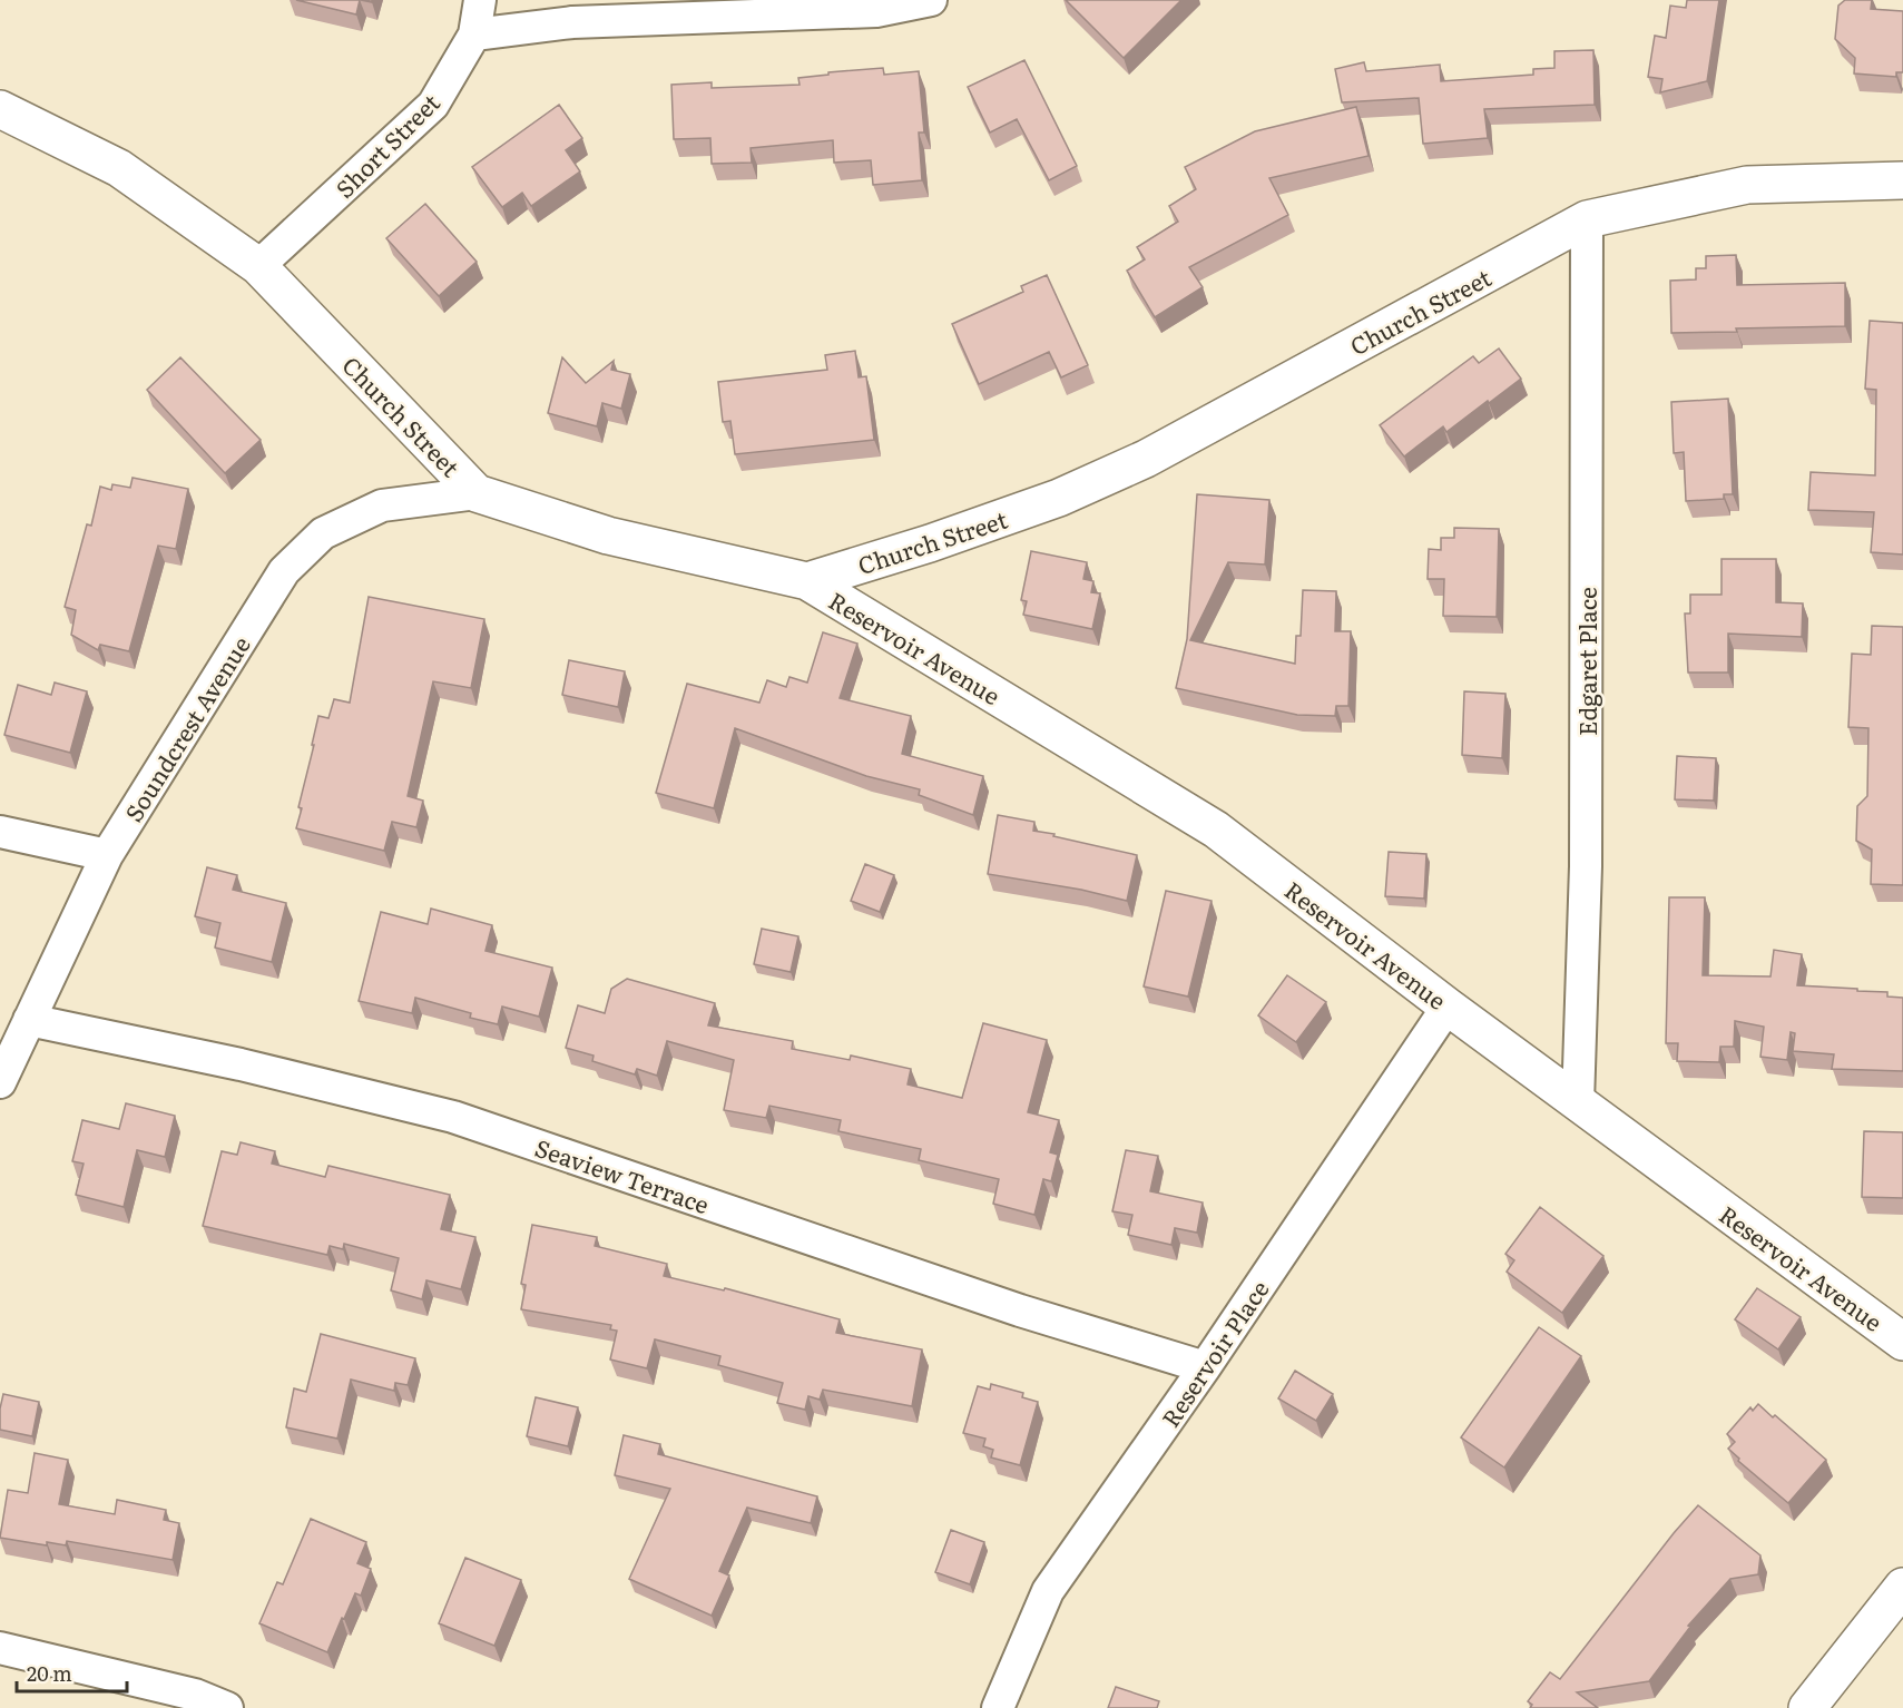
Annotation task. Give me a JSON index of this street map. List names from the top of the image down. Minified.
{"streets":{"main road":["Church Street","Reservoir Avenue"],"street":["Short Street","Edgaret Place","Soundcrest Avenue","Seaview Terrace","Reservoir Place"]},"crossings":[["Short Street","Church Street"],["Church Street","Reservoir Avenue"],["Church Street","Edgaret Place"],["Church Street","Soundcrest Avenue"],["Reservoir Avenue","Edgaret Place"],["Reservoir Avenue","Reservoir Place"],["Soundcrest Avenue","Seaview Terrace"],["Seaview Terrace","Reservoir Place"]],"scale_bar":"20 m"}
